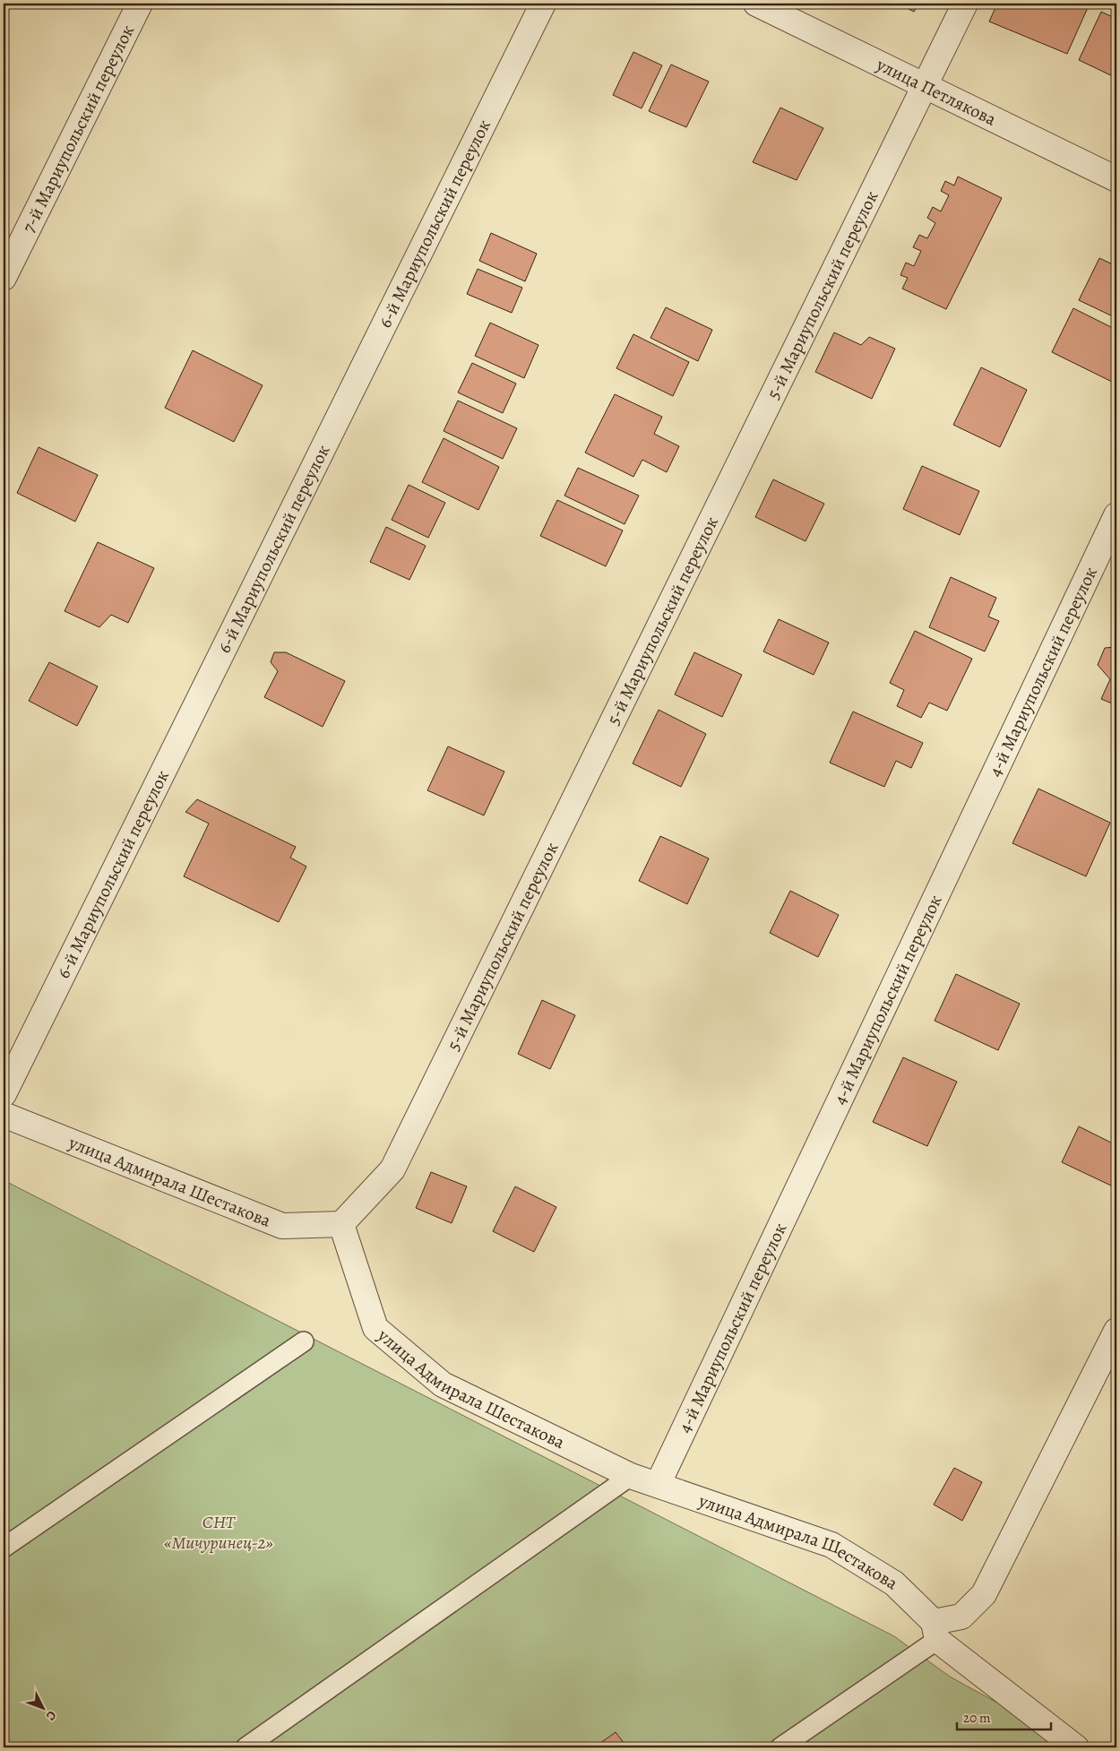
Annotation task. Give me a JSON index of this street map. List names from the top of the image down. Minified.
{"streets":{"street":["улица Петлякова","7-й Мариупольский переулок","6-й Мариупольский переулок","5-й Мариупольский переулок","4-й Мариупольский переулок","улица Адмирала Шестакова"]},"crossings":[["улица Петлякова","5-й Мариупольский переулок"],["5-й Мариупольский переулок","улица Адмирала Шестакова"],["4-й Мариупольский переулок","улица Адмирала Шестакова"]],"parks":["СНТ «Мичуринец-2»"],"scale_bar":"20 m","north":"bottom right"}
